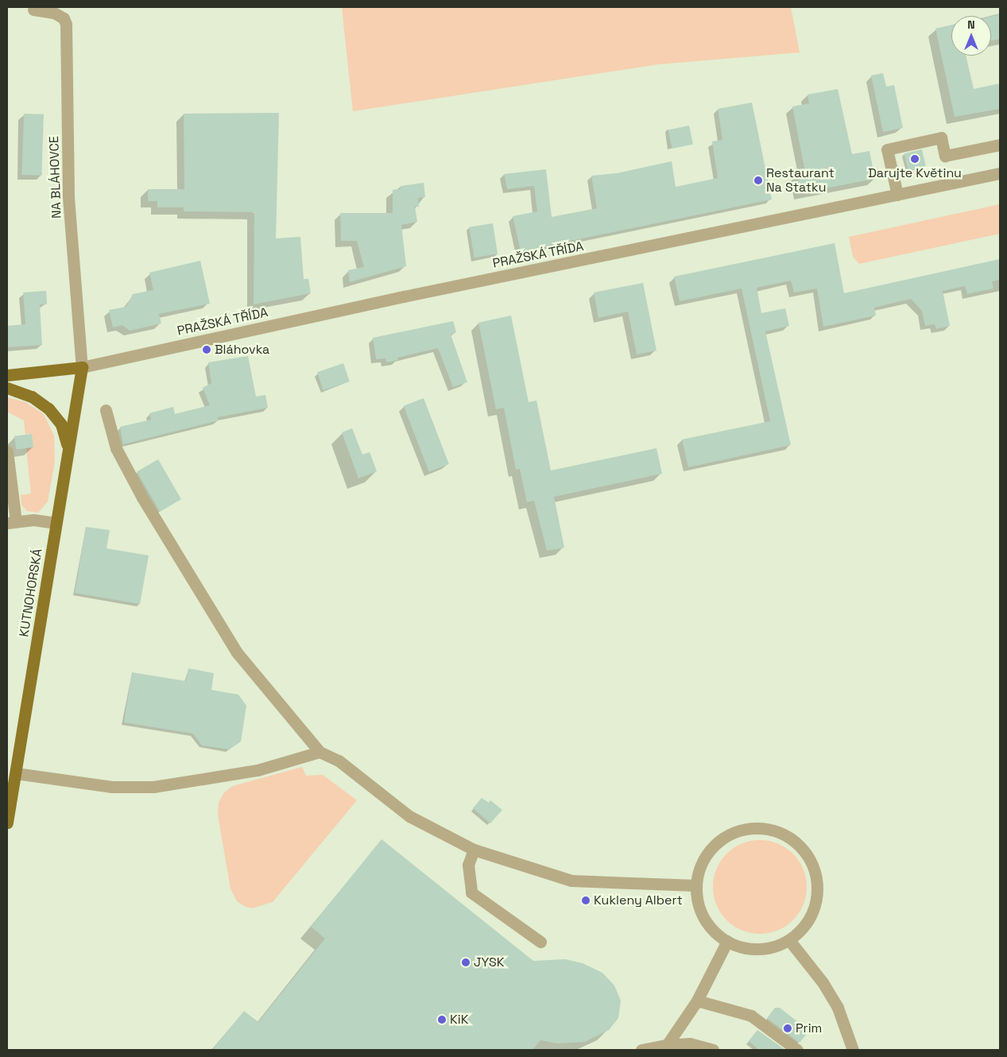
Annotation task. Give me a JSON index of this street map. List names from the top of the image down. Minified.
{"streets":{"main road":["KUTNOHORSKÁ"],"street":["NA BLÁHOVCE","PRAŽSKÁ TŘÍDA"]},"crossings":[["NA BLÁHOVCE","PRAŽSKÁ TŘÍDA"],["NA BLÁHOVCE","KUTNOHORSKÁ"],["PRAŽSKÁ TŘÍDA","KUTNOHORSKÁ"]],"places":["Darujte Květinu","Restaurant Na Statku","Bláhovka","Kukleny Albert","JYSK","KiK","Prim"],"north":"top"}
